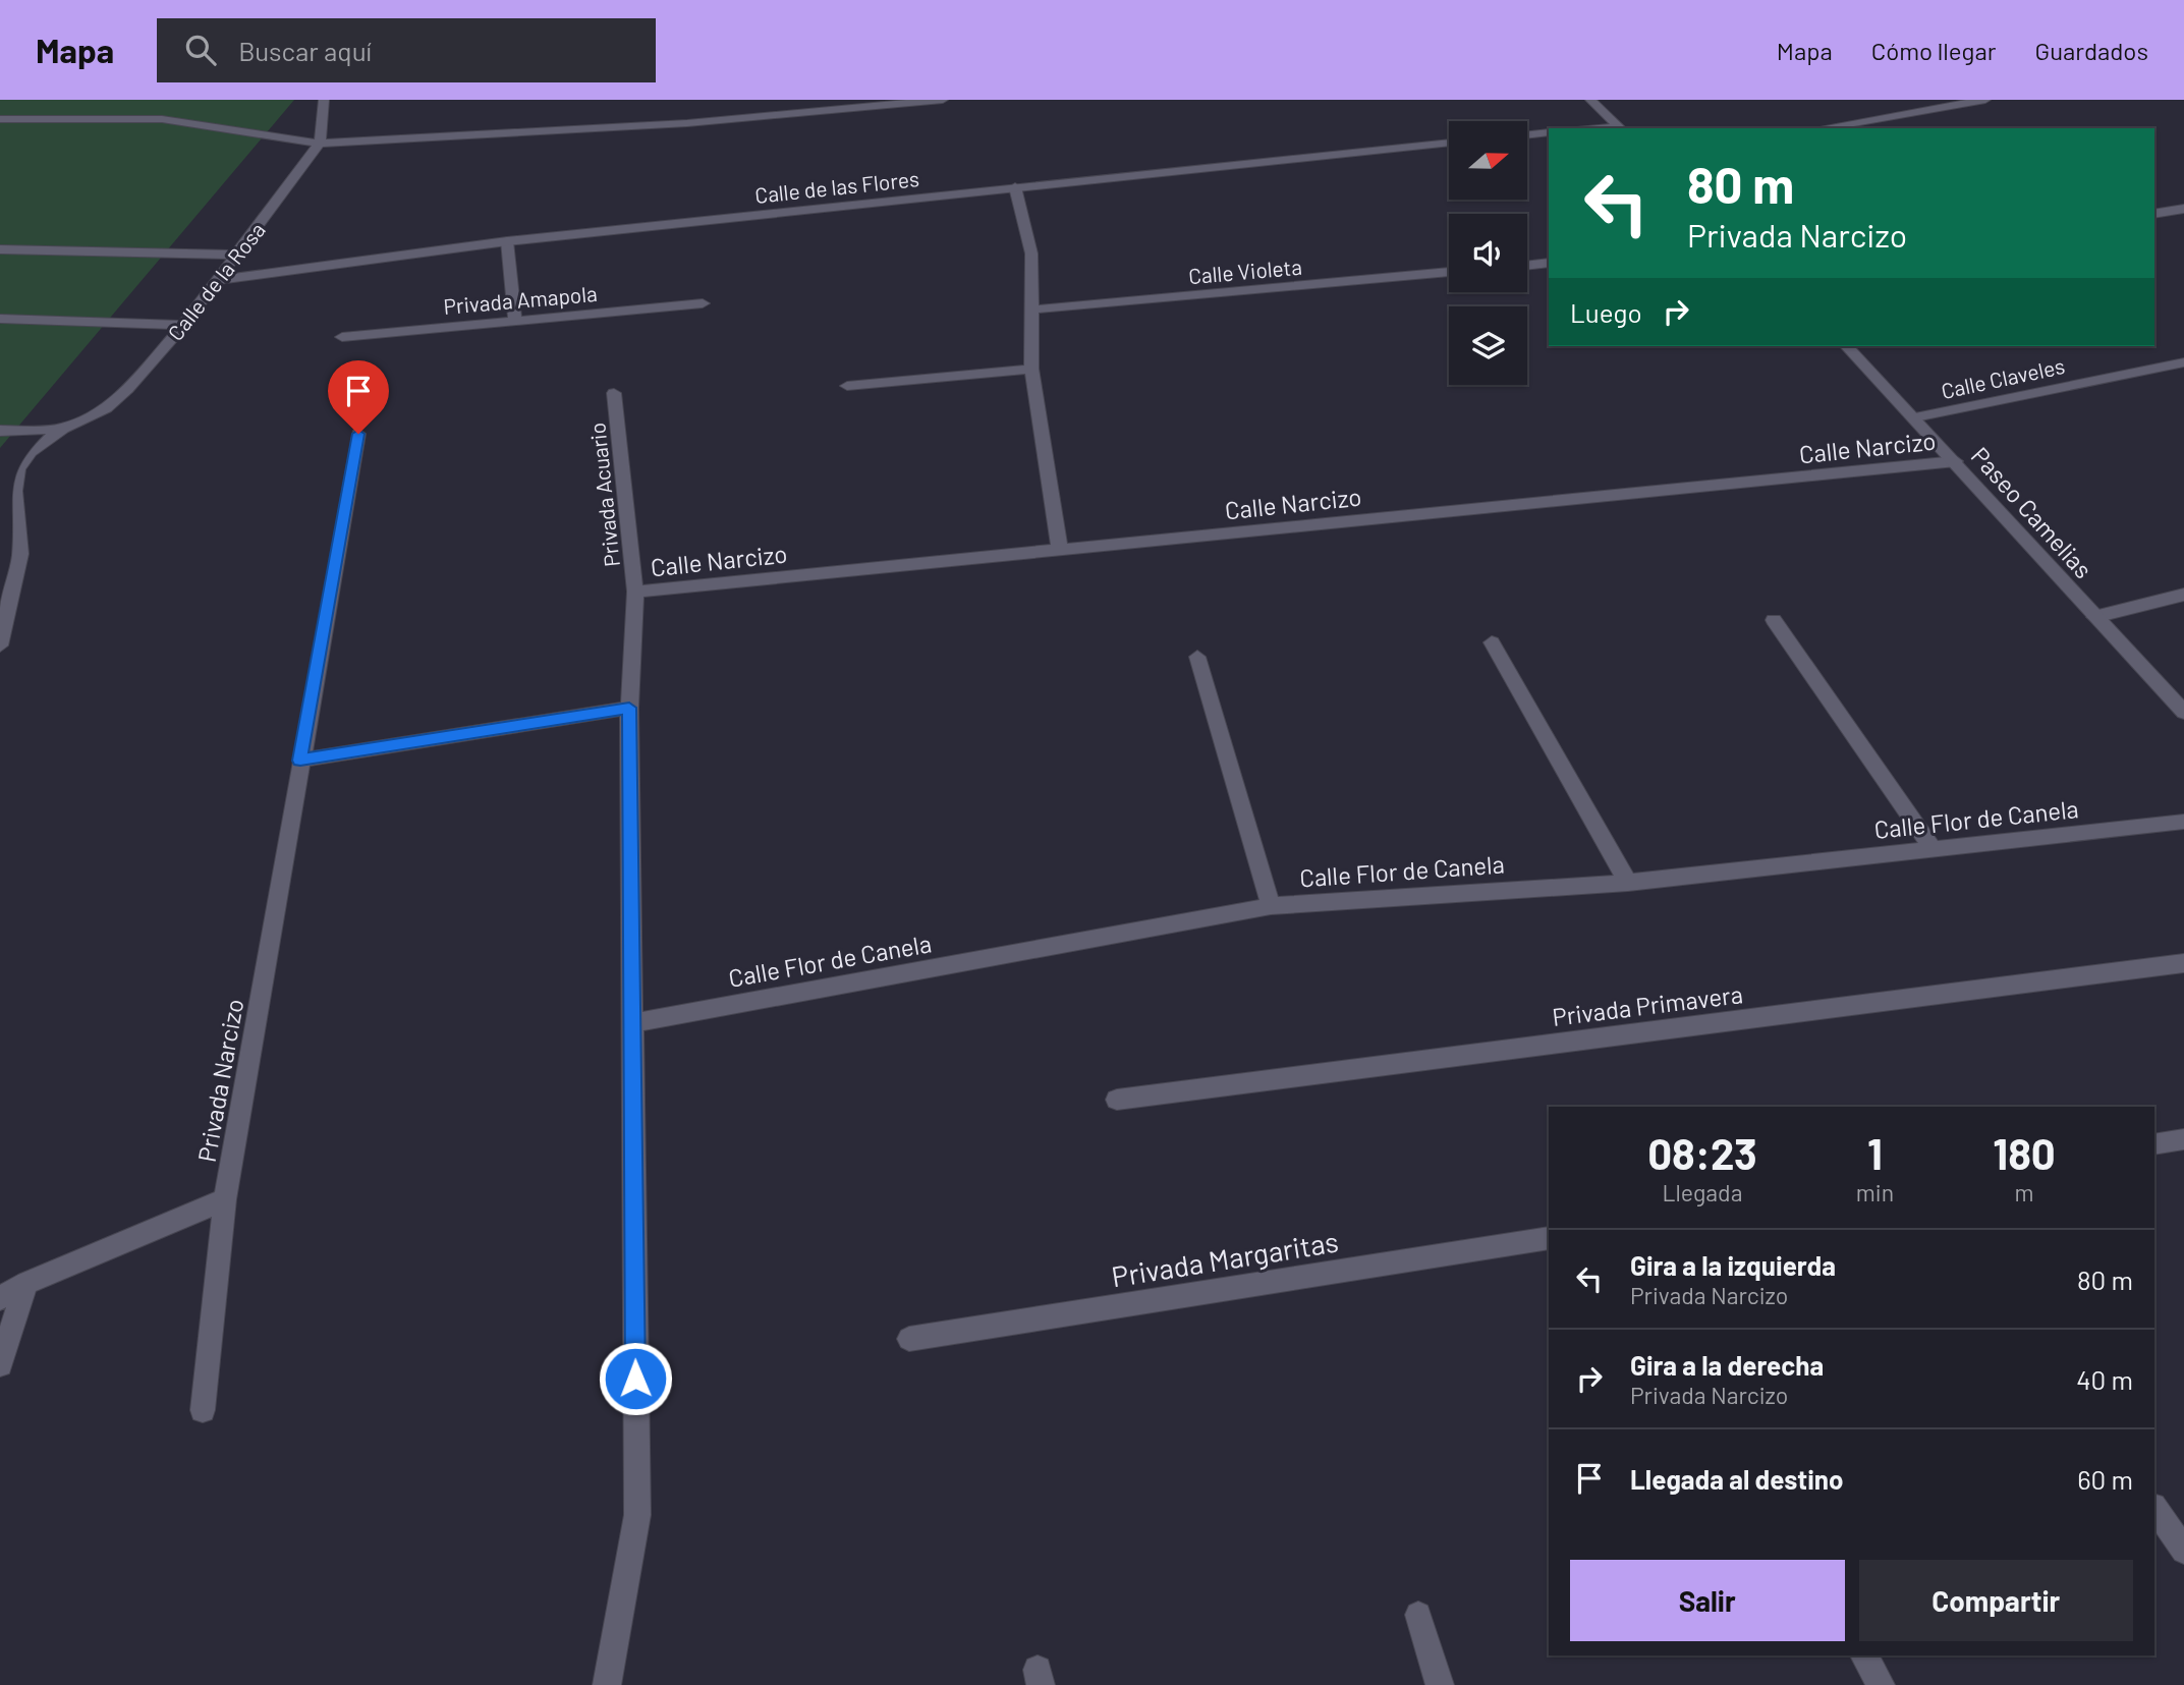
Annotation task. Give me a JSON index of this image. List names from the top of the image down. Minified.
{"streets":{"street":["Calle de las Flores","Calle Violeta","Calle de la Rosa","Privada Amapola","Calle Claveles","Calle Narcizo","Privada Acuario","Paseo Camelias","Calle Flor de Canela","Privada Primavera","Privada Narcizo","Privada Margaritas"]},"crossings":[["Calle de las Flores","Calle de la Rosa"],["Calle Claveles","Paseo Camelias"],["Calle Narcizo","Privada Acuario"],["Calle Narcizo","Paseo Camelias"]],"north":"right","page":{"header":"Mapa","search":"Buscar aquí","nav":["Mapa","Cómo llegar","Guardados"],"turn":["80 m","Privada Narcizo"],"then":"Luego","eta":["08:23","Llegada","1","min","180","m"],"list":[{"name":"Gira a la izquierda","note":"Privada Narcizo","value":"80 m"},{"name":"Gira a la derecha","note":"Privada Narcizo","value":"40 m"},{"name":"Llegada al destino","value":"60 m"}],"buttons":["Salir","Compartir"]}}
